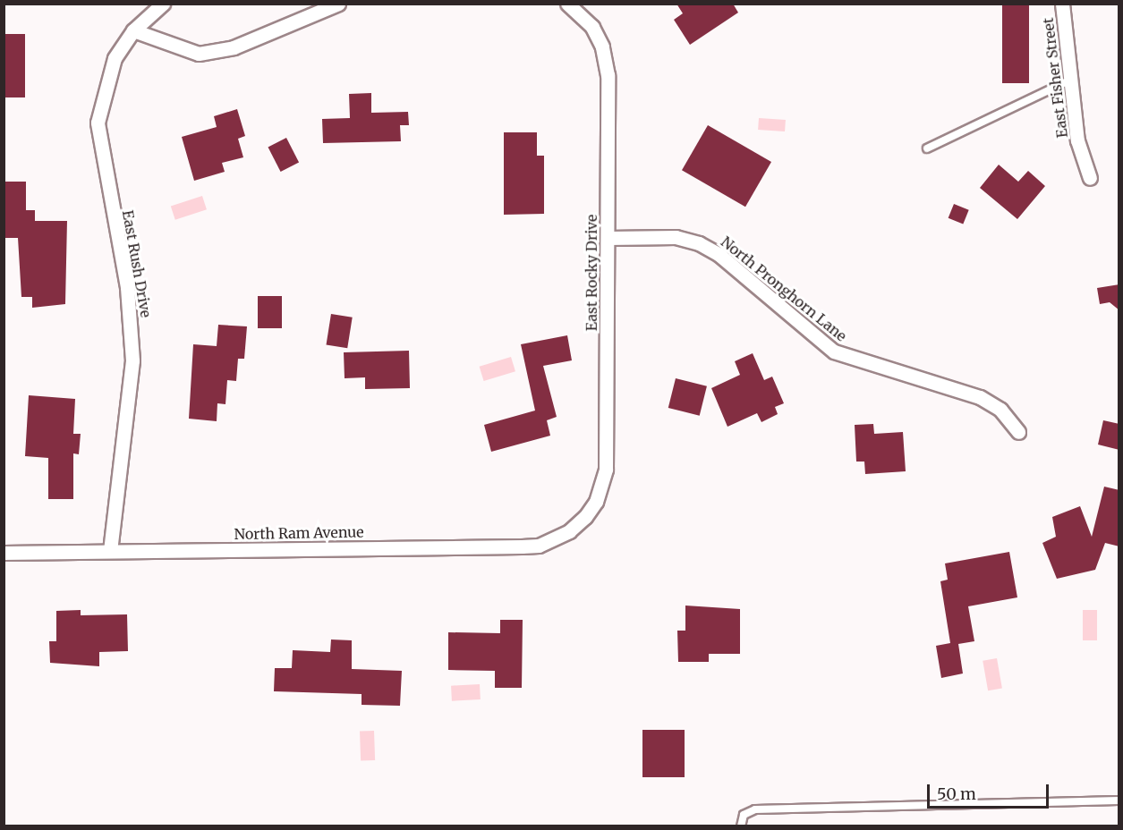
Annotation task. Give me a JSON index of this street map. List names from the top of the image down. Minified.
{"streets":{"street":["East Fisher Street","East Rush Drive","East Rocky Drive","North Pronghorn Lane","North Ram Avenue"]},"crossings":[["East Rush Drive","North Ram Avenue"],["East Rocky Drive","North Pronghorn Lane"],["East Rocky Drive","North Ram Avenue"]],"scale_bar":"50 m"}
